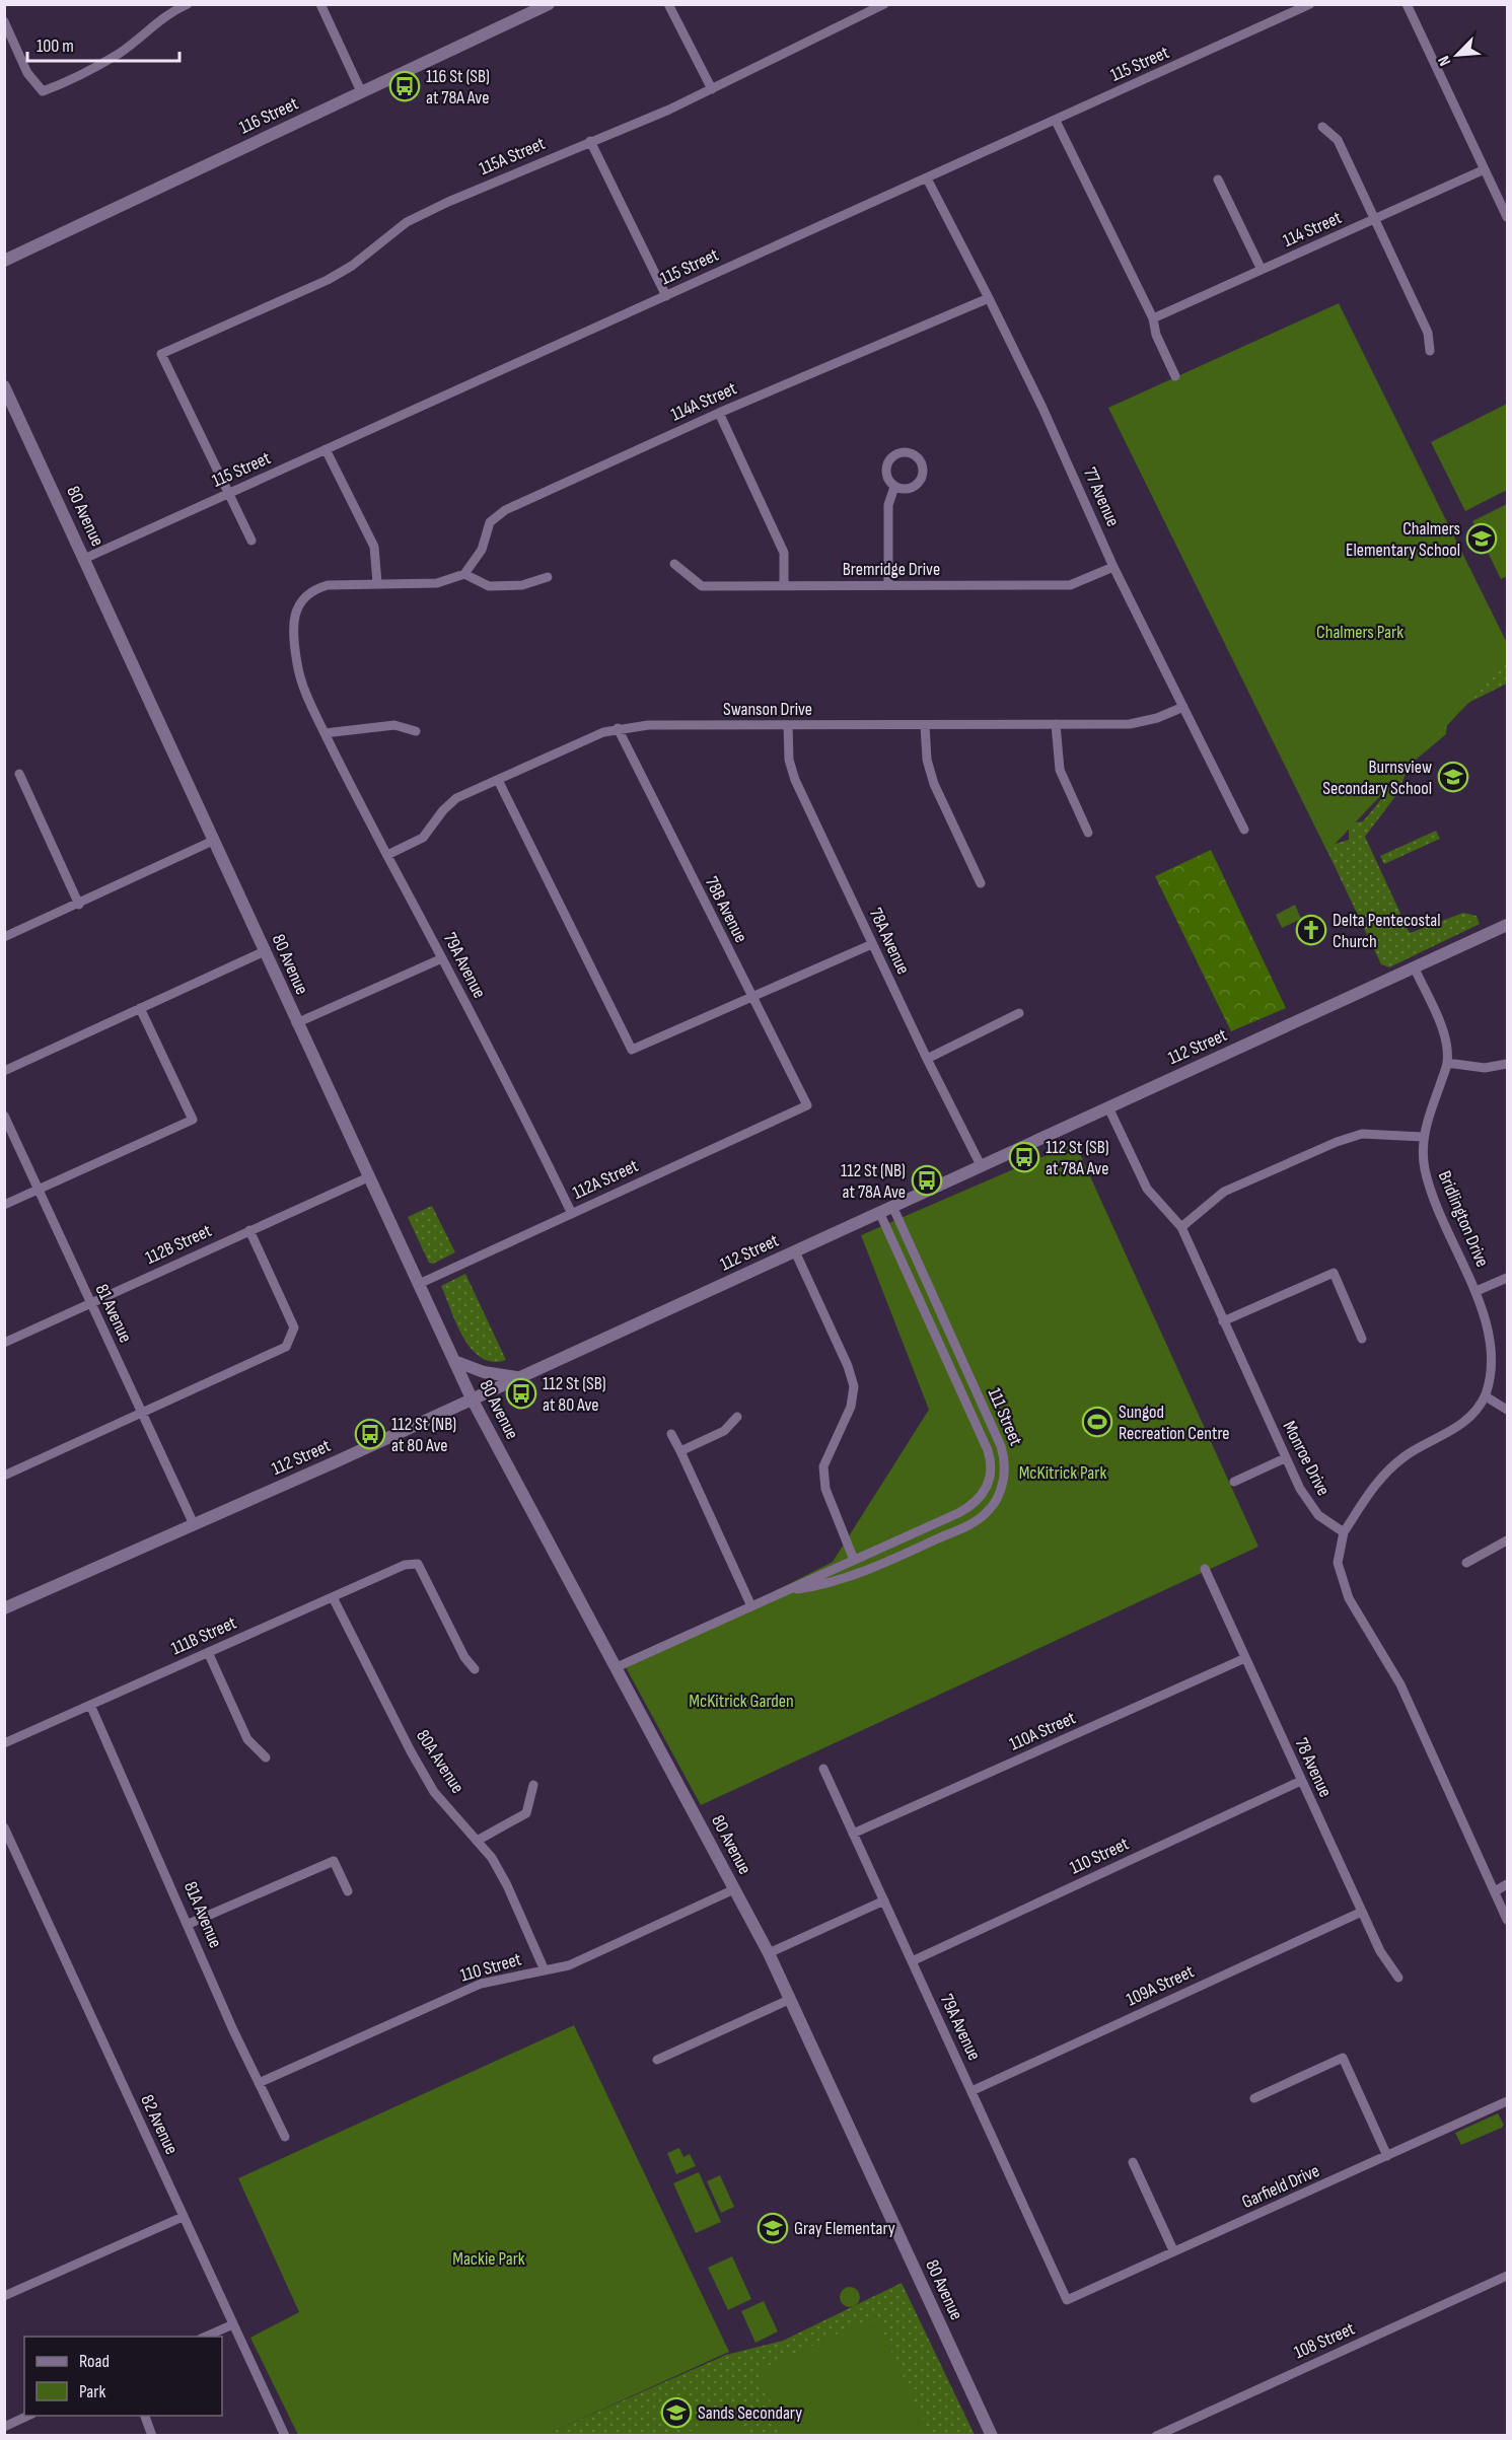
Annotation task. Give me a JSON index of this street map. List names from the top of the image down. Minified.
{"streets":{"street":["115 Street","116 Street","115A Street","114 Street","114A Street","77 Avenue","80 Avenue","Bremridge Drive","Swanson Drive","78B Avenue","78A Avenue","79A Avenue","112 Street","112A Street","Bridlington Drive","112B Street","81 Avenue","111 Street","Monroe Drive","111B Street","110A Street","80A Avenue","78 Avenue","110 Street","81A Avenue","109A Street","82 Avenue","Garfield Drive","108 Street"]},"crossings":[["115 Street","115A Street"],["115 Street","77 Avenue"],["115 Street","80 Avenue"],["114A Street","77 Avenue"],["77 Avenue","Bremridge Drive"],["77 Avenue","Swanson Drive"],["80 Avenue","112 Street"],["80 Avenue","112A Street"],["80 Avenue","112B Street"],["80 Avenue","111 Street"],["80 Avenue","110 Street"],["Swanson Drive","78B Avenue"],["Swanson Drive","78A Avenue"],["Swanson Drive","79A Avenue"],["78B Avenue","112A Street"],["78A Avenue","112 Street"],["79A Avenue","112A Street"],["79A Avenue","110A Street"],["79A Avenue","110 Street"],["79A Avenue","109A Street"],["79A Avenue","Garfield Drive"],["112 Street","Bridlington Drive"],["112 Street","81 Avenue"],["112 Street","111 Street"],["112 Street","Monroe Drive"],["Bridlington Drive","Monroe Drive"],["112B Street","81 Avenue"],["111B Street","80A Avenue"],["111B Street","81A Avenue"],["110A Street","78 Avenue"],["80A Avenue","110 Street"],["78 Avenue","110 Street"],["78 Avenue","109A Street"],["110 Street","81A Avenue"]],"parks":["Chalmers Park","McKitrick Park","McKitrick Garden","Mackie Park"],"places":{"bus stop":["116 St (SB) at 78A Ave","112 St (SB) at 78A Ave","112 St (NB) at 78A Ave","112 St (SB) at 80 Ave","112 St (NB) at 80 Ave"],"school or university":["Chalmers Elementary School","Burnsview Secondary School","Gray Elementary","Sands Secondary"],"church":["Delta Pentecostal Church"],"sports":["Sungod Recreation Centre"]},"legend":["Road","Park"],"scale_bar":"100 m","north":"bottom left"}
